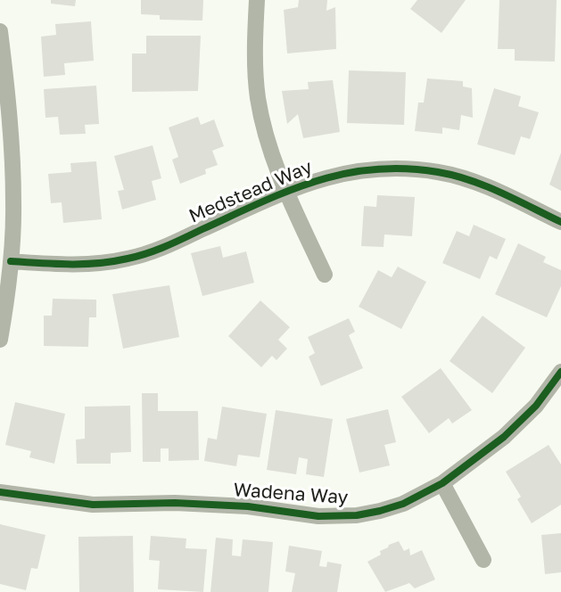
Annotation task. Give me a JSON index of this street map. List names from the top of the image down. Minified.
{"streets":{"street":["Medstead Way","Wadena Way"]}}
